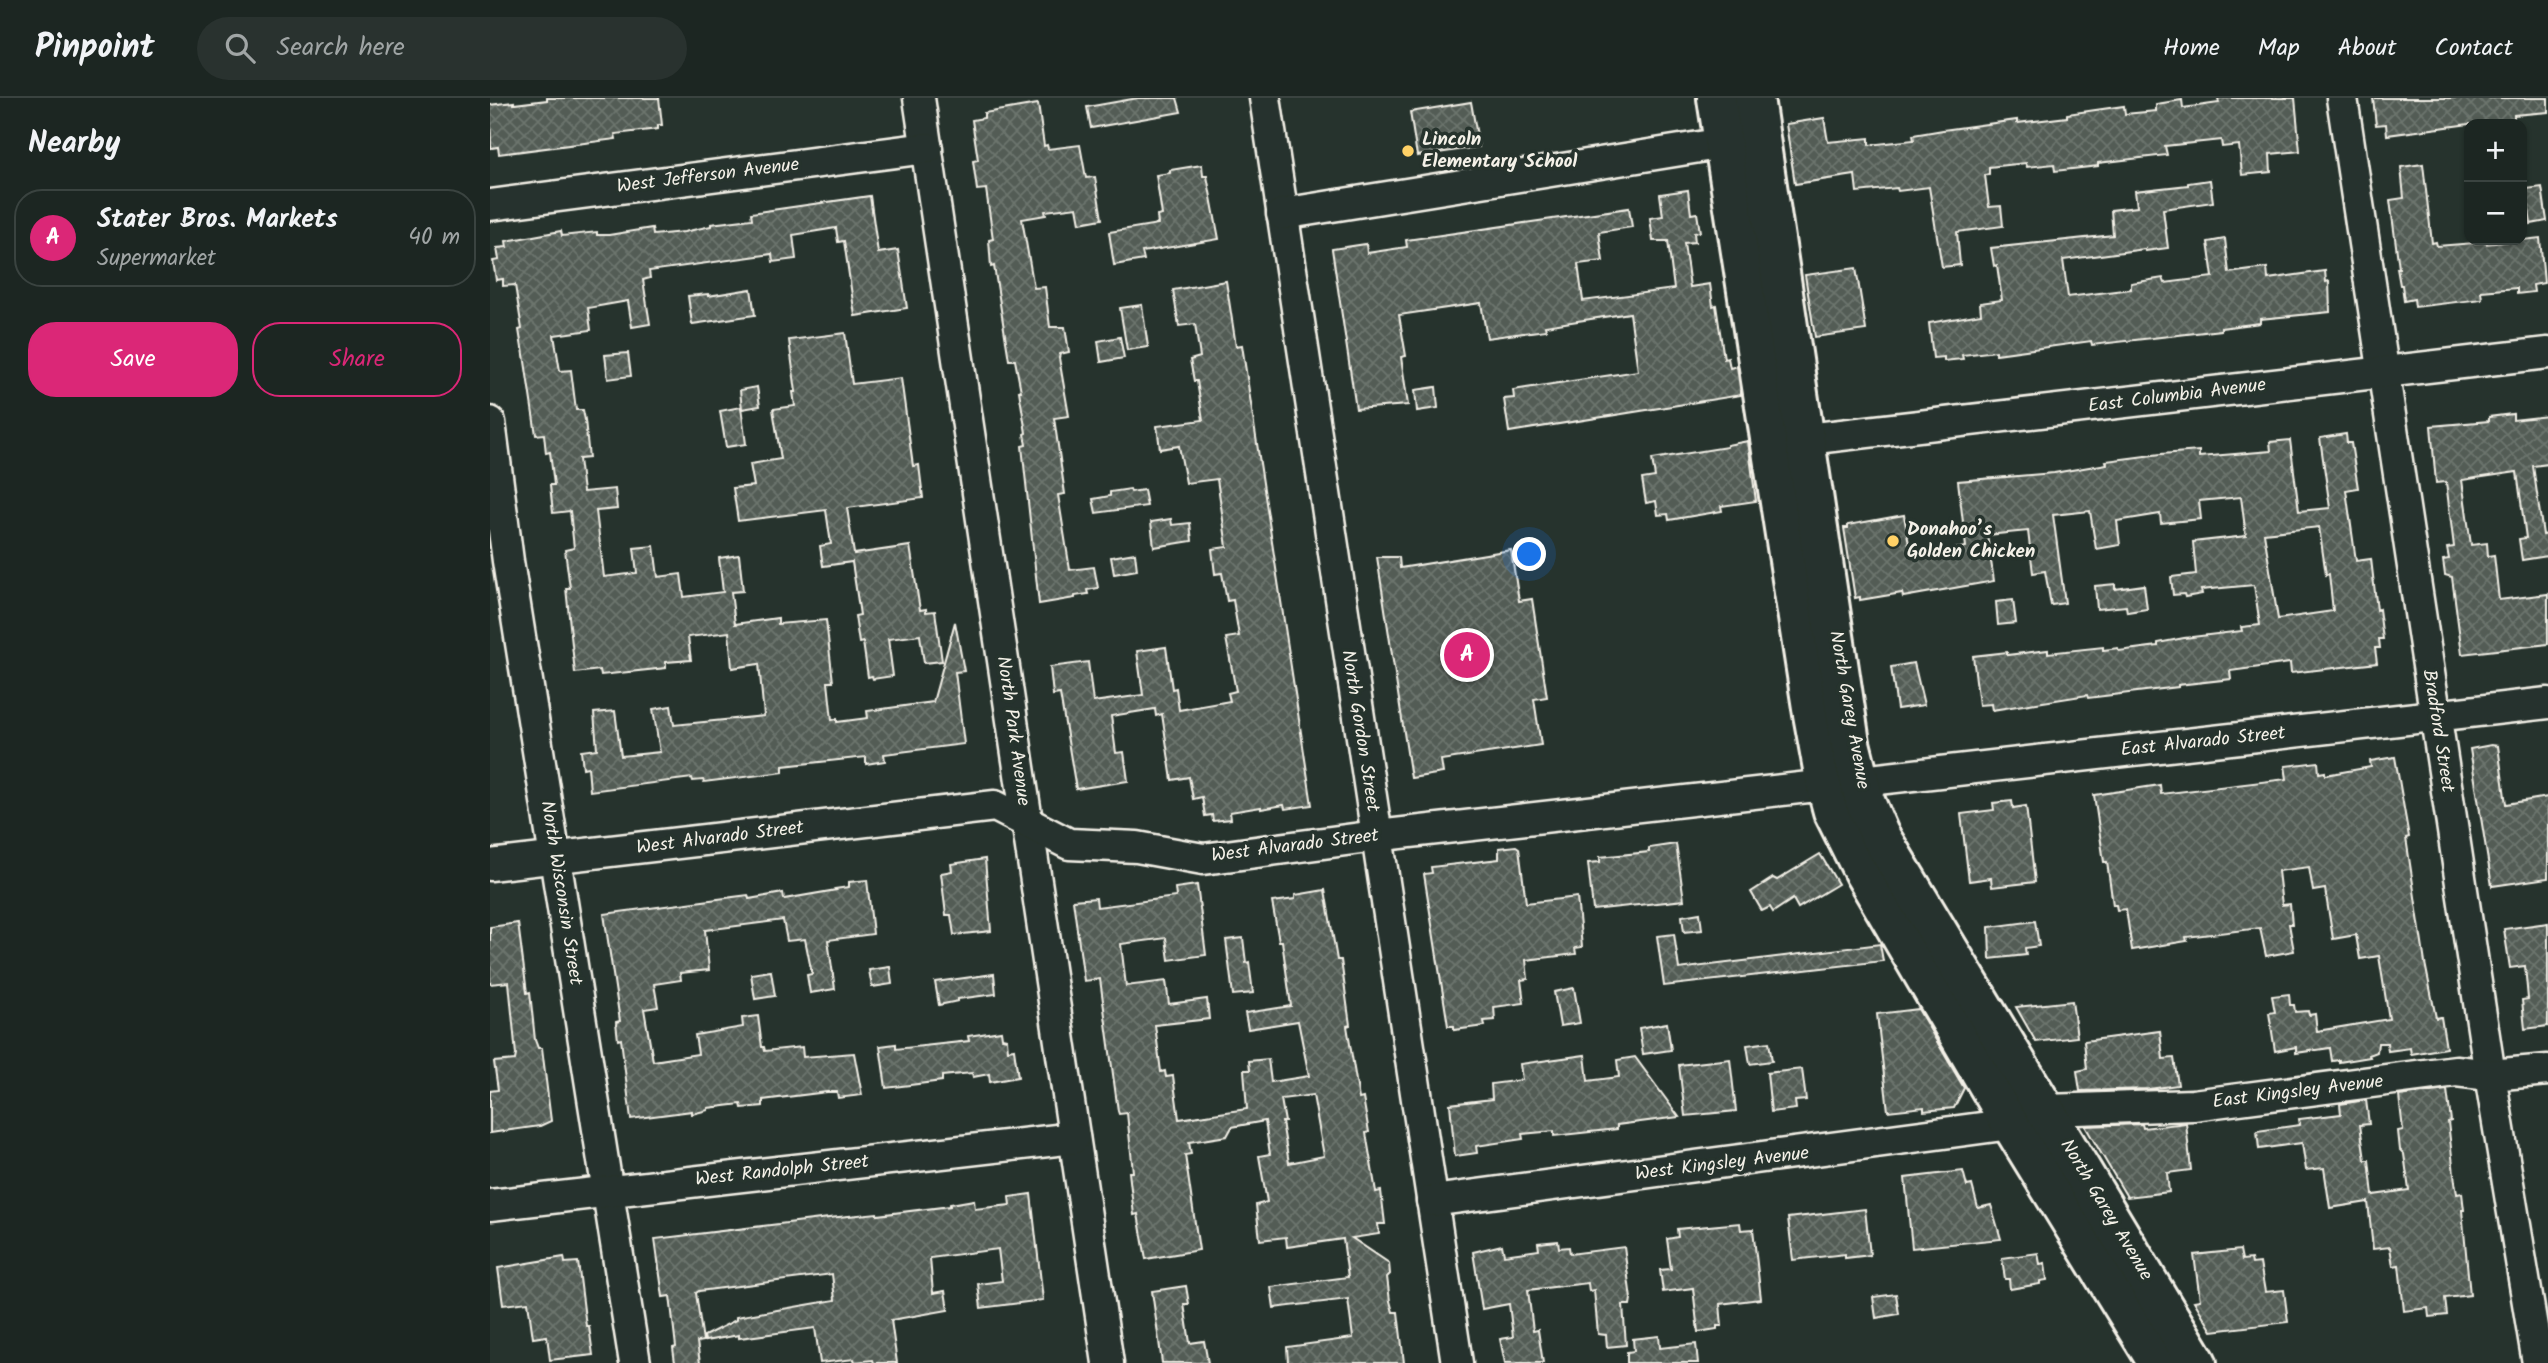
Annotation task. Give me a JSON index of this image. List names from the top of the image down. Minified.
{"streets":{"main road":["North Garey Avenue"],"street":["West Jefferson Avenue","East Columbia Avenue","North Park Avenue","North Gordon Street","Bradford Street","East Alvarado Street","West Alvarado Street","North Wisconsin Street","East Kingsley Avenue","West Kingsley Avenue","West Randolph Street"]},"crossings":[["West Jefferson Avenue","North Park Avenue"],["East Columbia Avenue","North Garey Avenue"],["East Columbia Avenue","Bradford Street"],["North Garey Avenue","East Alvarado Street"],["North Garey Avenue","West Alvarado Street"],["North Garey Avenue","East Kingsley Avenue"],["North Garey Avenue","West Kingsley Avenue"],["North Park Avenue","West Alvarado Street"],["North Park Avenue","West Randolph Street"],["North Gordon Street","West Alvarado Street"],["North Gordon Street","West Kingsley Avenue"],["Bradford Street","East Alvarado Street"],["Bradford Street","East Kingsley Avenue"],["East Alvarado Street","West Alvarado Street"],["West Alvarado Street","North Wisconsin Street"],["North Wisconsin Street","West Randolph Street"]],"places":["Lincoln Elementary School","Donahoo’s Golden Chicken"],"page":{"header":"Pinpoint","search":"Search here","nav":["Home","Map","About","Contact"],"heading":"Nearby","map_buttons":["+","−"],"list":[{"mark":"A","name":"Stater Bros. Markets","note":"Supermarket","value":"40 m"}],"buttons":["Save","Share"],"pins":"A"}}
